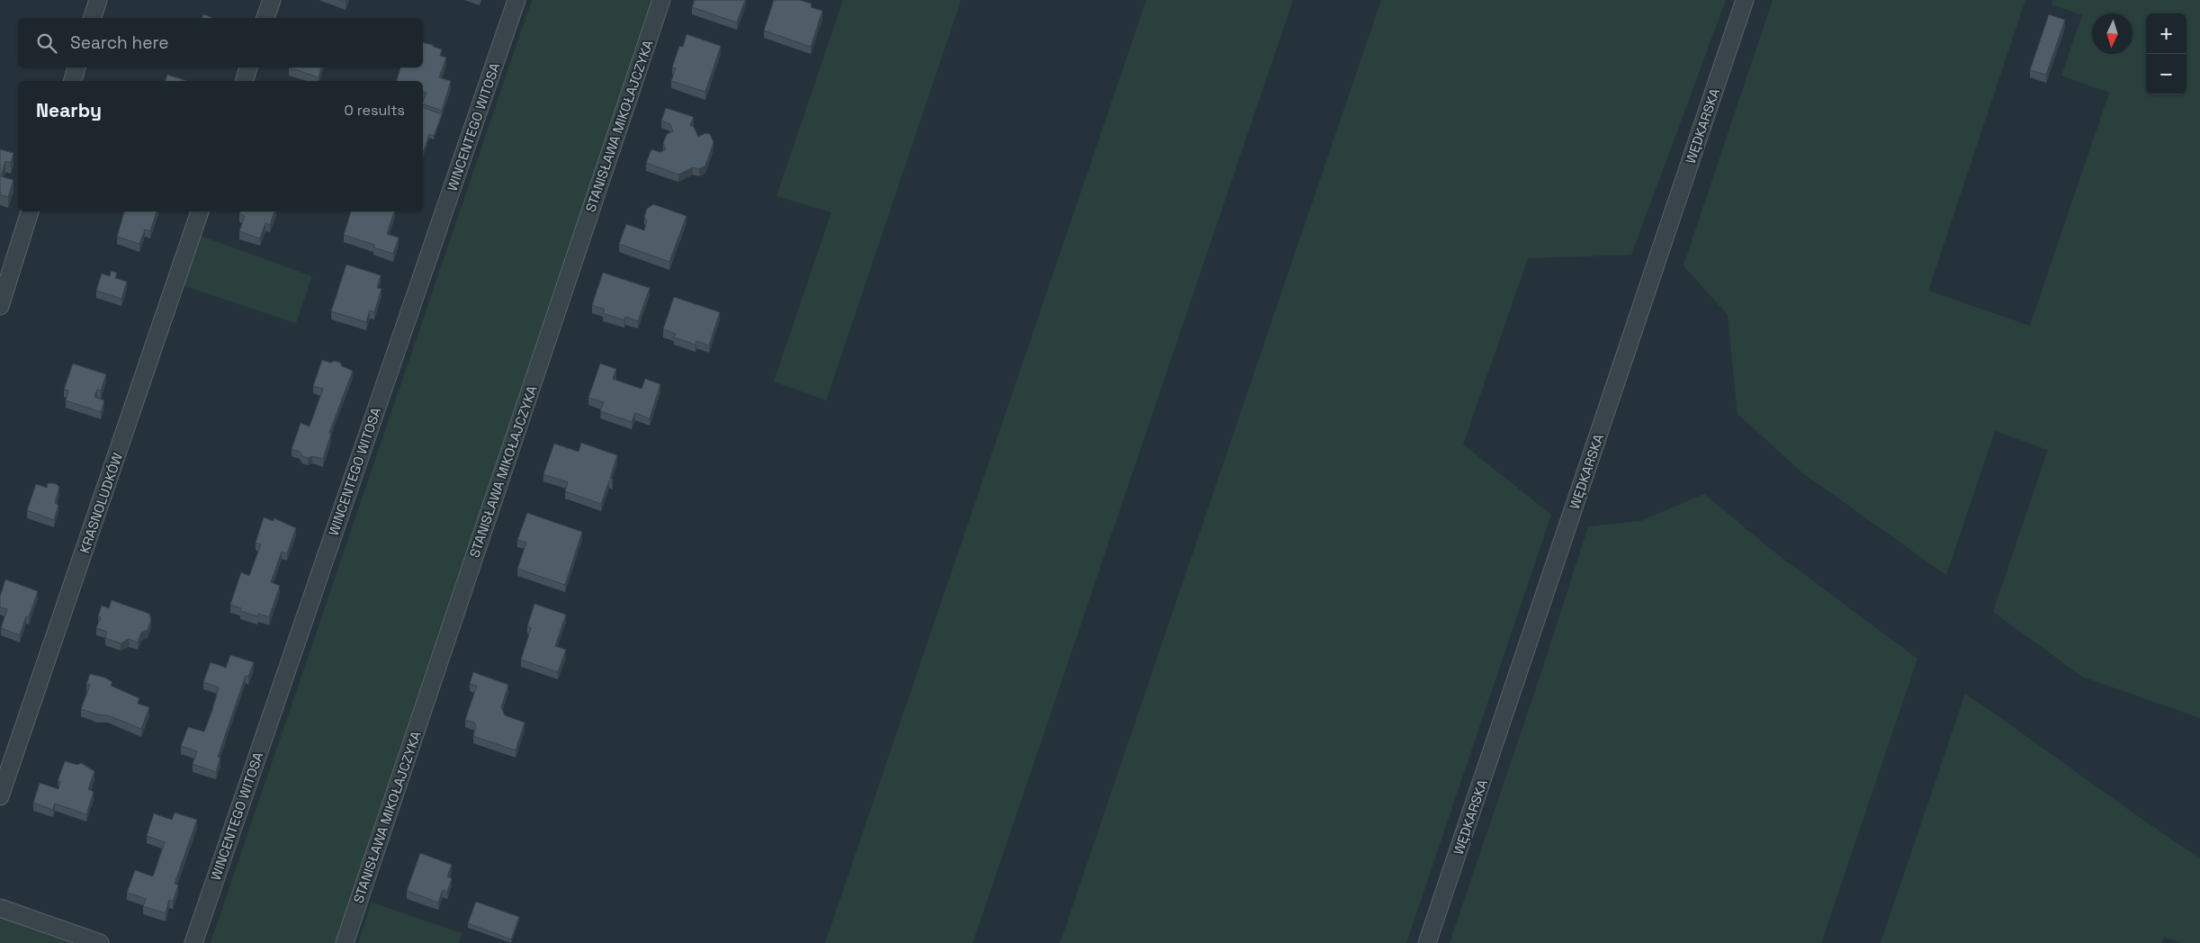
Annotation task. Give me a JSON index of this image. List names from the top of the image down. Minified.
{"streets":{"street":["STANISŁAWA MIKOŁAJCZYKA","WĘDKARSKA","WINCENTEGO WITOSA","KRASNOLUDKÓW"]},"north":"bottom","page":{"map_buttons":["+","−"],"search":"Search here","heading":["Nearby","0 results"]}}
